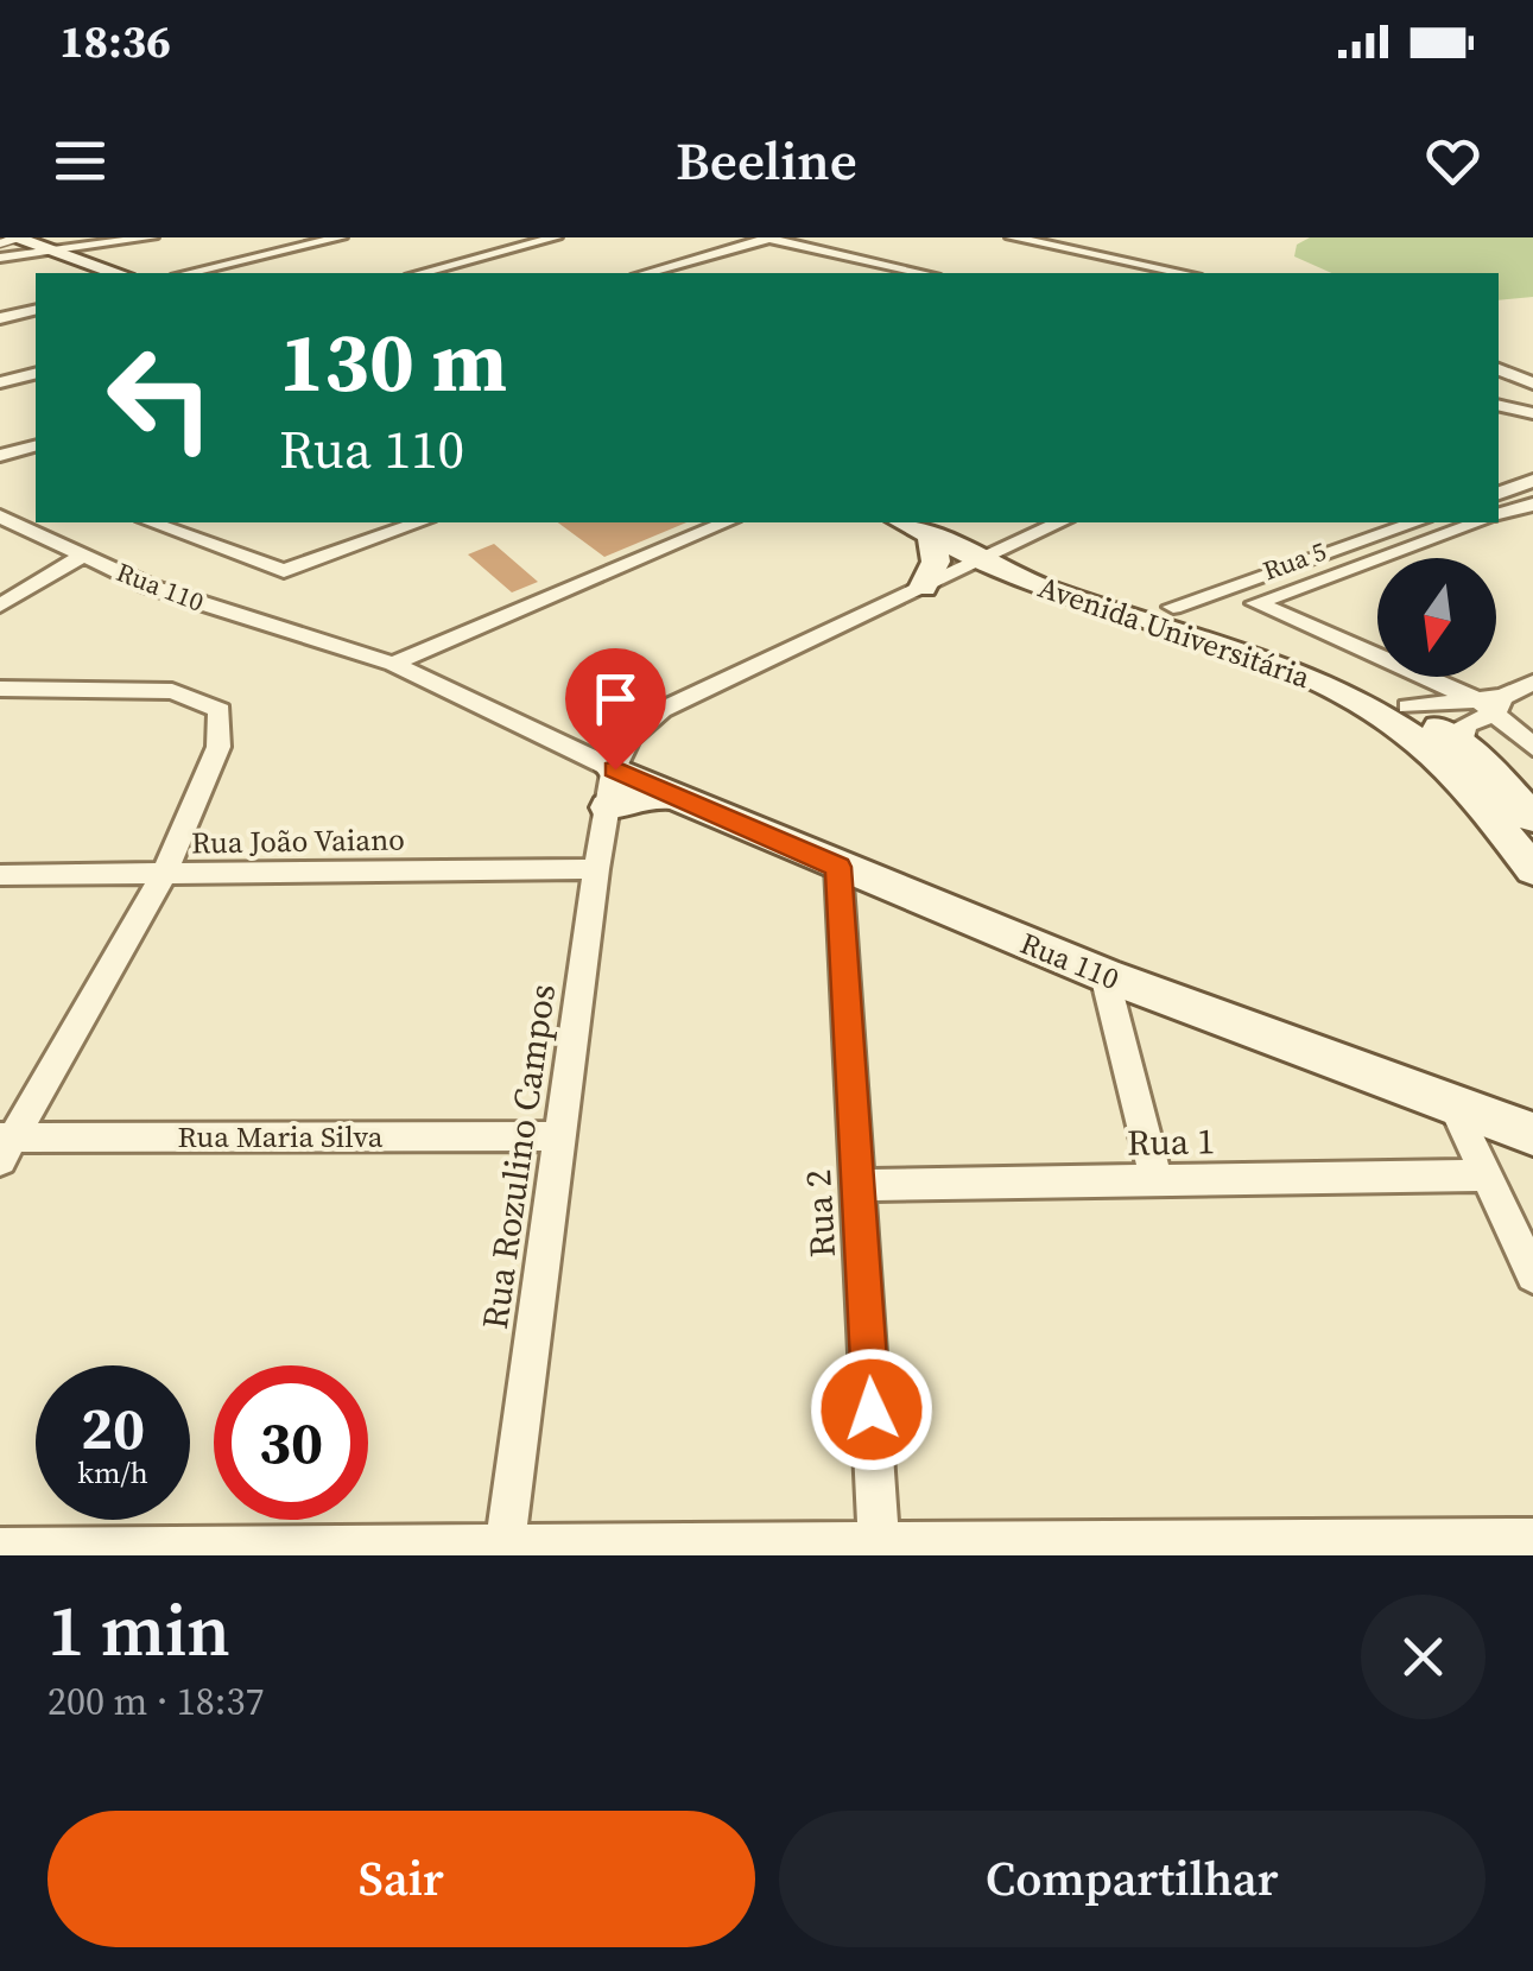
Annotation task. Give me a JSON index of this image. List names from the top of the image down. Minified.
{"streets":{"street":["Rua 5","Rua 110","Avenida Universitária","Rua João Vaiano","Rua Maria Silva","Rua 1","Rua Rozulino Campos","Rua 2"]},"crossings":[["Rua 110","Rua Rozulino Campos"],["Rua 110","Rua 2"],["Rua João Vaiano","Rua Rozulino Campos"],["Rua Maria Silva","Rua Rozulino Campos"],["Rua 1","Rua 2"]],"north":"bottom","page":{"status":"18:36","header":"Beeline","turn":["130 m","Rua 110"],"speed":"20 km/h","limit":"30","heading":["1 min","200 m · 18:37"],"buttons":["Sair","Compartilhar"]}}
